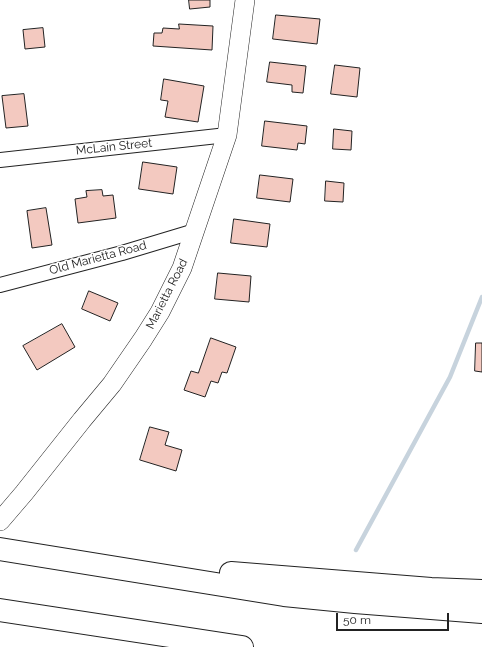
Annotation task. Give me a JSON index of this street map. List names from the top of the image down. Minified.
{"streets":{"street":["McLain Street","Old Marietta Road","Marietta Road"]},"crossings":[["McLain Street","Marietta Road"],["Old Marietta Road","Marietta Road"]],"scale_bar":"50 m"}
